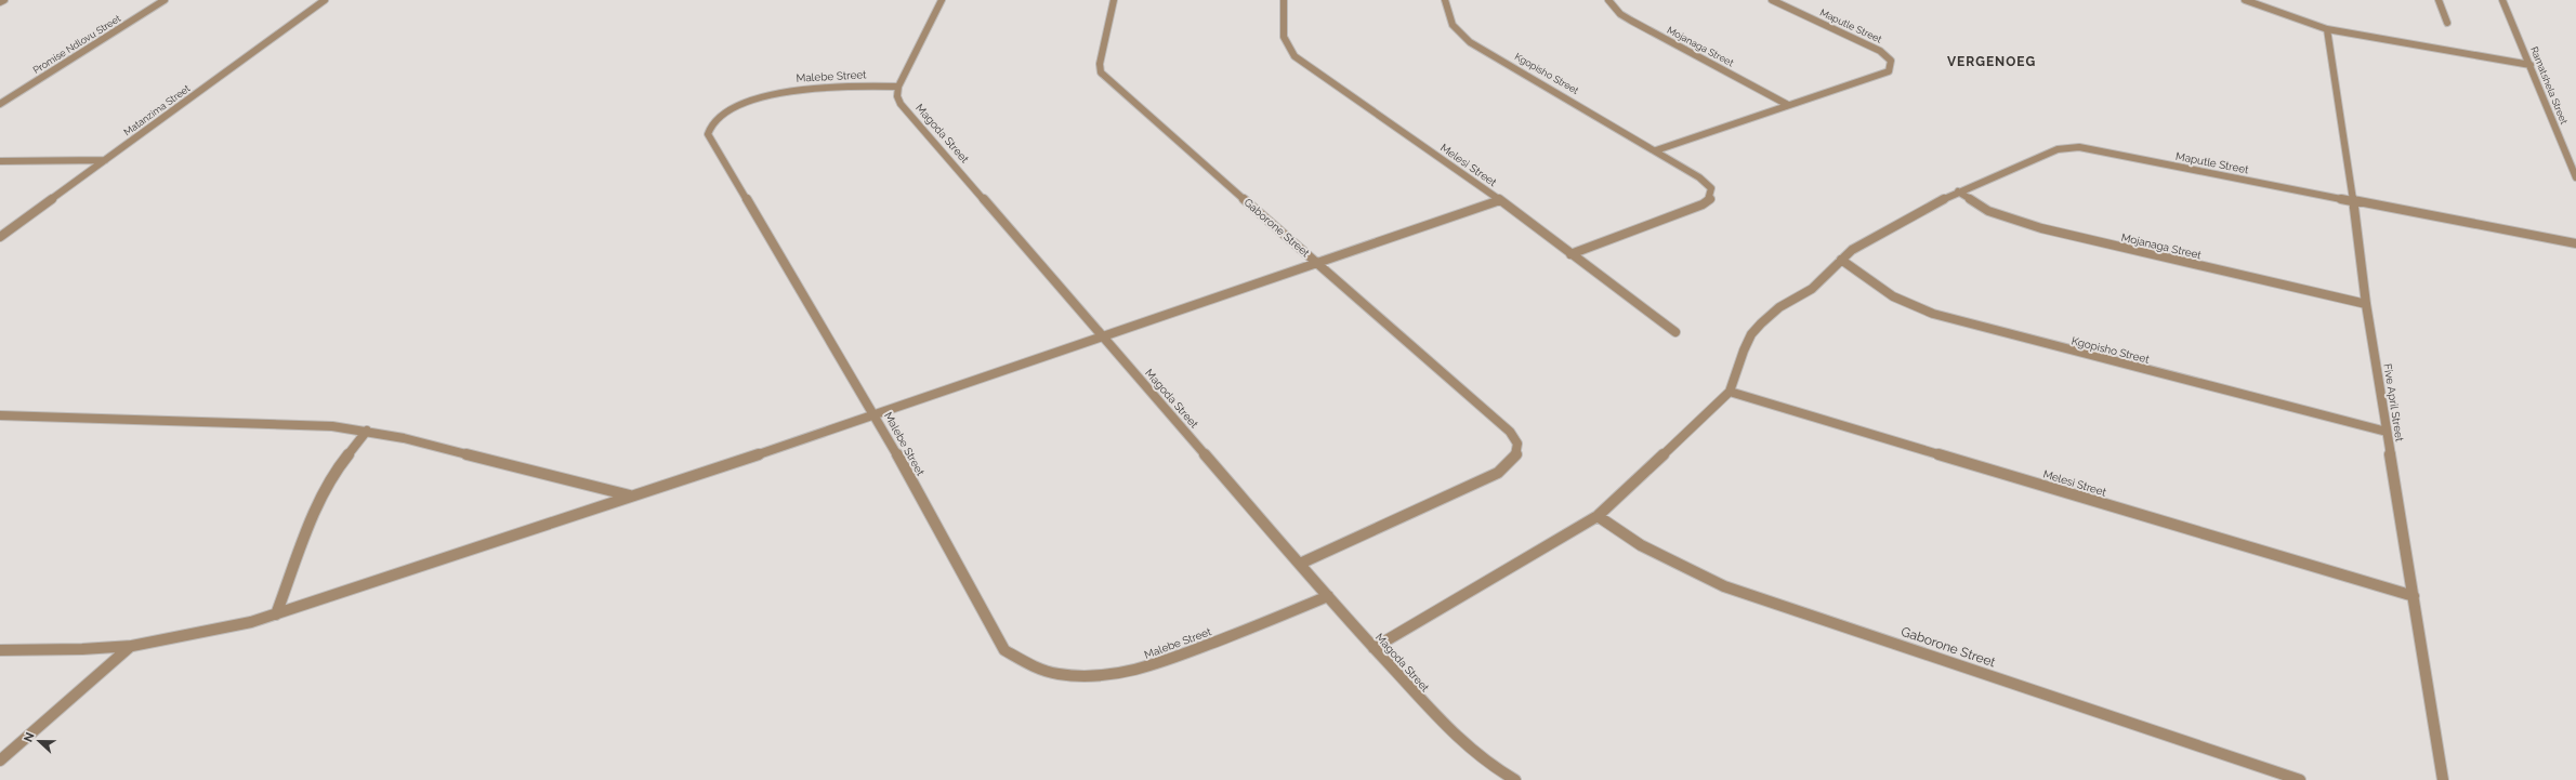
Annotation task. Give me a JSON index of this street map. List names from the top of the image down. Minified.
{"streets":{"street":["Maputle Street","Promise Ndlovu Street","Mojanaga Street","Kgopisho Street","Malebe Street","Ramatshela Street","Matanzima Street","Magoda Street","Melesi Street","Gaborone Street","Five April Street"]},"crossings":[["Maputle Street","Mojanaga Street"],["Maputle Street","Five April Street"],["Mojanaga Street","Five April Street"],["Kgopisho Street","Melesi Street"],["Kgopisho Street","Five April Street"],["Malebe Street","Magoda Street"],["Magoda Street","Gaborone Street"],["Melesi Street","Five April Street"]],"districts":["VERGENOEG"],"north":"left"}
